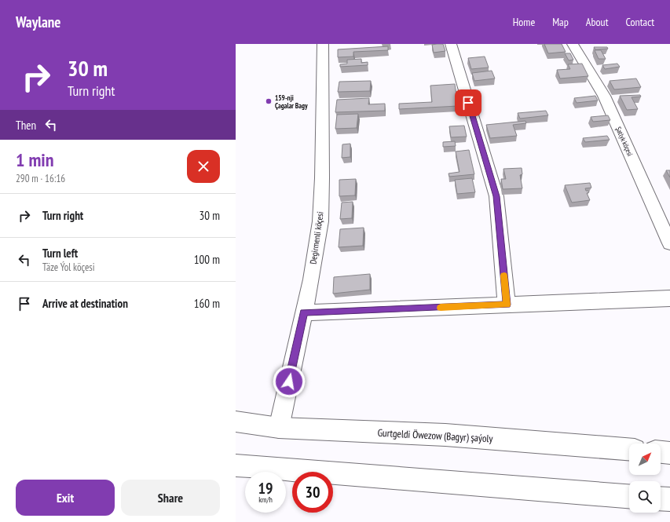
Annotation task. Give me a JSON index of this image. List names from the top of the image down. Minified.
{"streets":{"main road":["Gurtgeldi Öwezow (Bagyr) şaýoly"],"street":["Şatlyk köçesi","Degirmenli köçesi"]},"crossings":[["Degirmenli köçesi","Gurtgeldi Öwezow (Bagyr) şaýoly"]],"places":["159-nji Çagalar Bagy"],"north":"top right","page":{"header":"Waylane","nav":["Home","Map","About","Contact"],"turn":["30 m","Turn right"],"then":"Then","heading":["1 min","290 m · 16:16"],"list":[{"name":"Turn right","value":"30 m"},{"name":"Turn left","note":"Täze Ýol köçesi","value":"100 m"},{"name":"Arrive at destination","value":"160 m"}],"speed":"19 km/h","limit":"30","buttons":["Exit","Share"]}}
